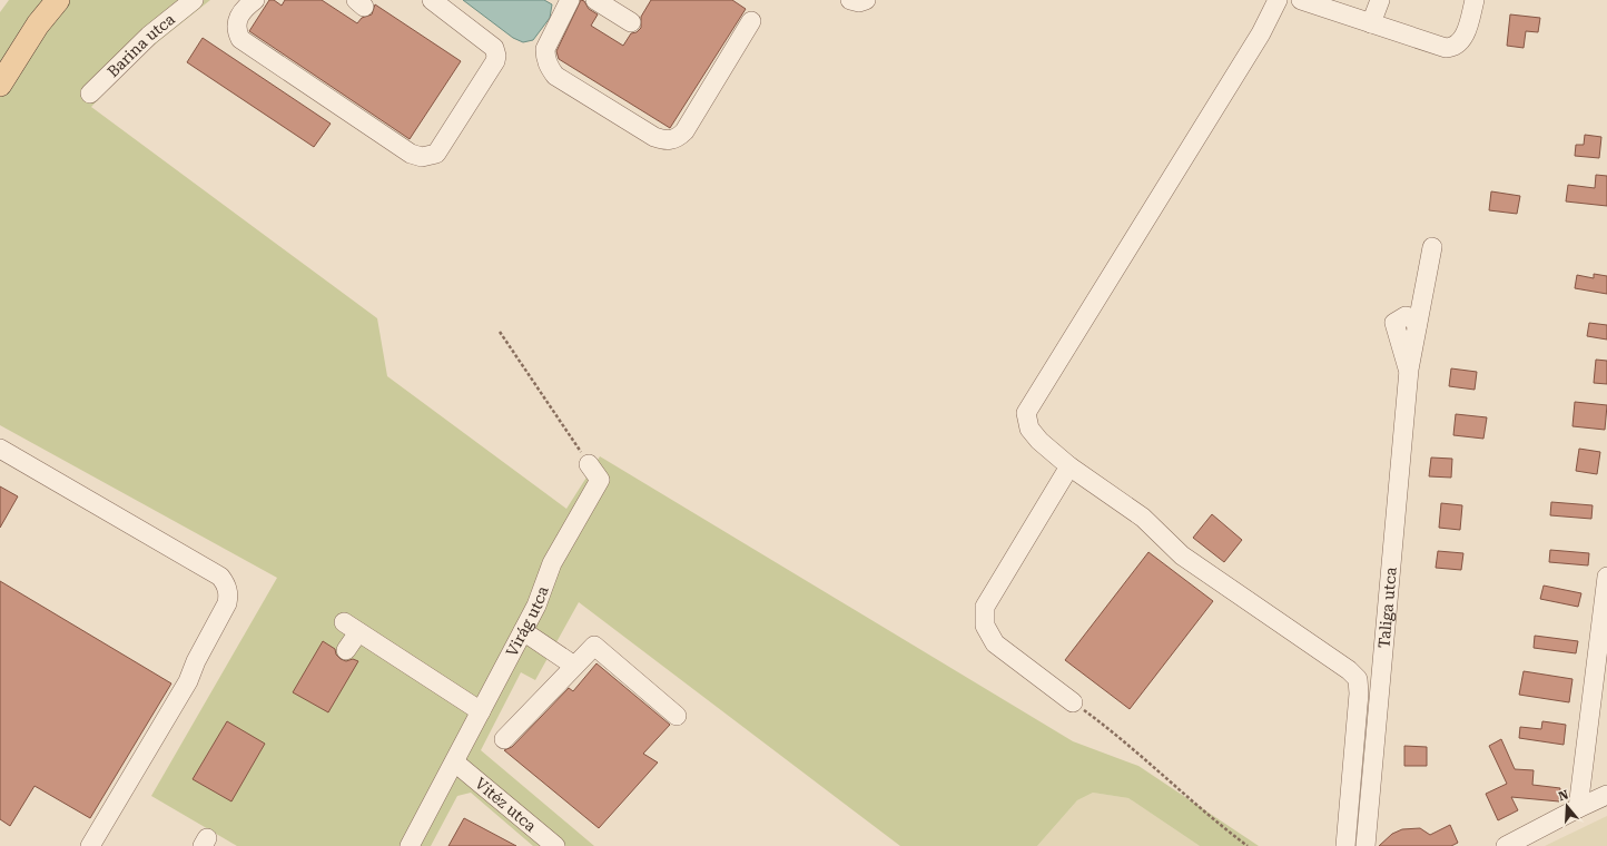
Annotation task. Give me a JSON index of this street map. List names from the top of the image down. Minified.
{"streets":{"street":["Barina utca","Taliga utca","Virág utca","Vitéz utca"]},"crossings":[["Virág utca","Vitéz utca"]],"north":"top"}
